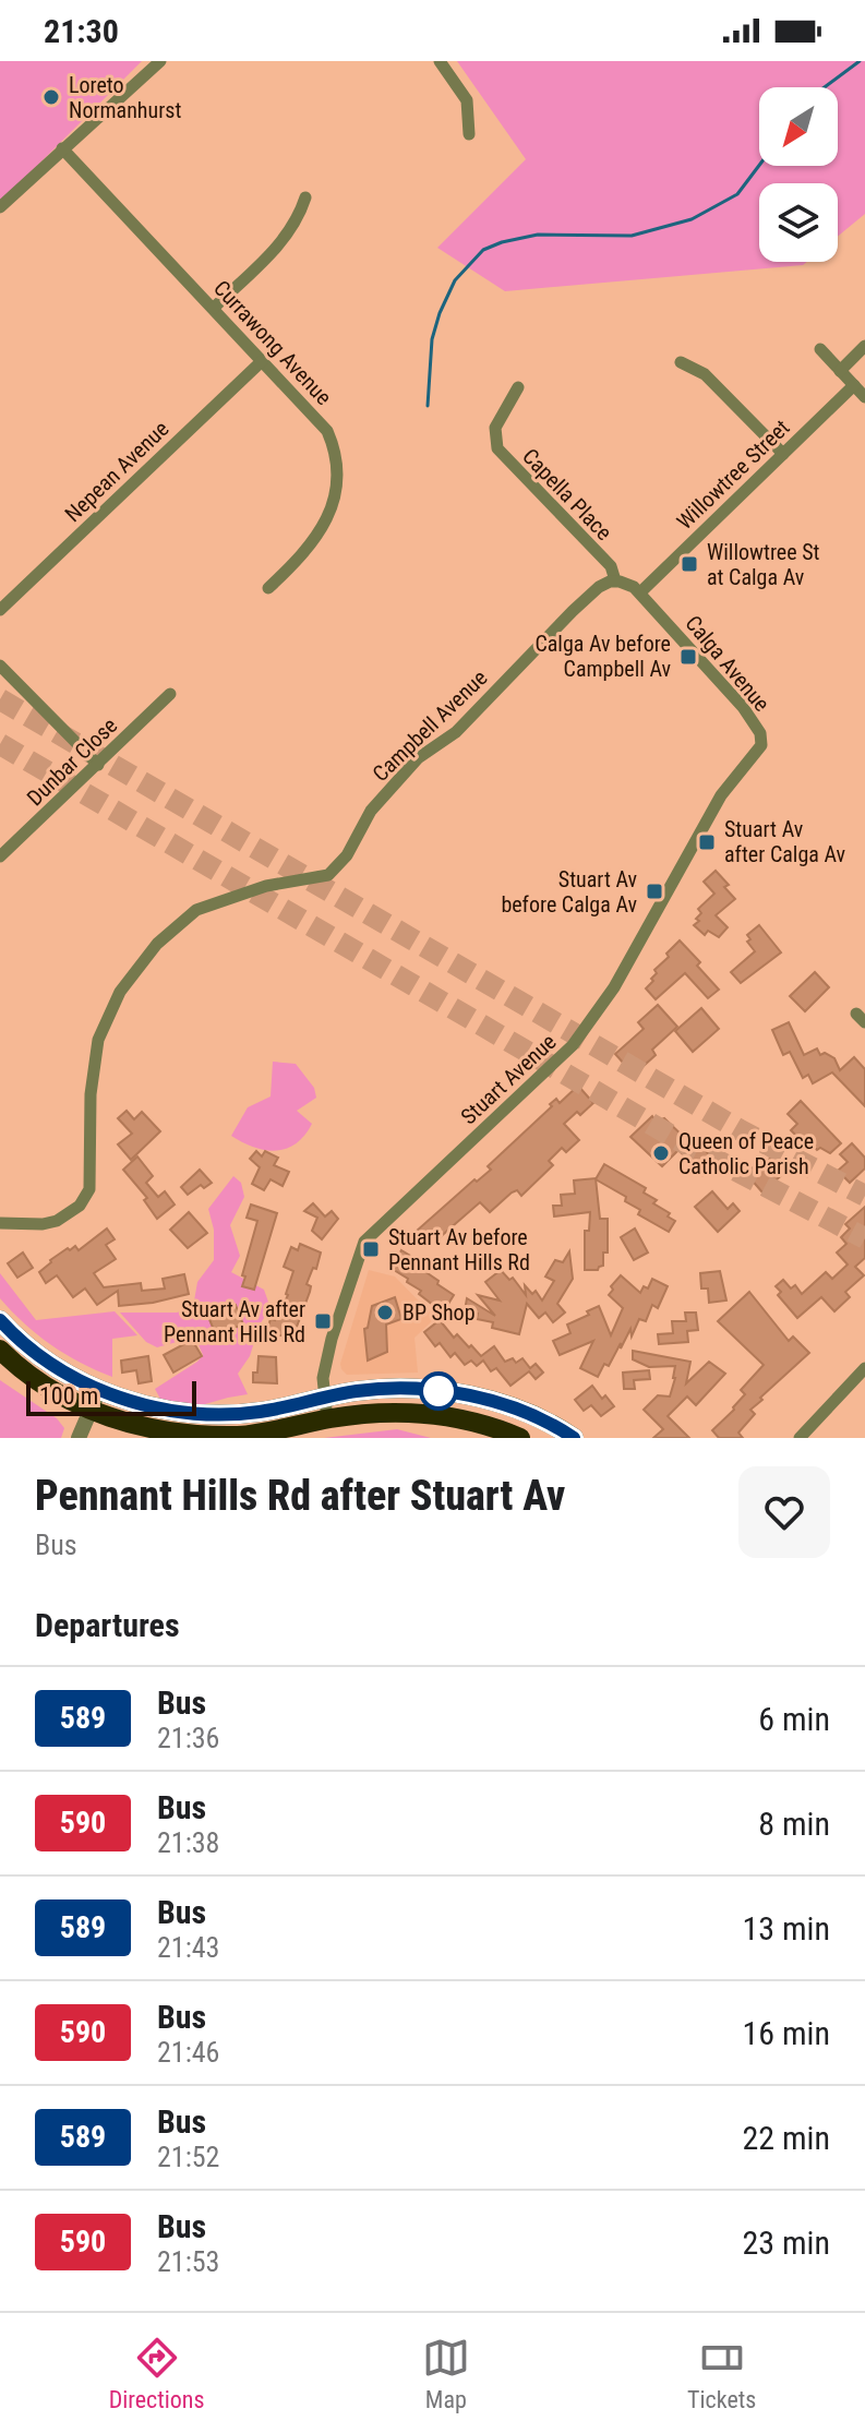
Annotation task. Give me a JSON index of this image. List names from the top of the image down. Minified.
{"streets":{"street":["Currawong Avenue","Nepean Avenue","Willowtree Street","Capella Place","Calga Avenue","Campbell Avenue","Dunbar Close","Stuart Avenue"]},"crossings":[["Currawong Avenue","Nepean Avenue"],["Willowtree Street","Calga Avenue"],["Capella Place","Campbell Avenue"],["Calga Avenue","Stuart Avenue"]],"places":{"other":["Loreto Normanhurst","Queen of Peace Catholic Parish","BP Shop"],"transit":["Willowtree St at Calga Av","Calga Av before Campbell Av","Stuart Av after Calga Av","Stuart Av before Calga Av","Stuart Av before Pennant Hills Rd","Stuart Av after Pennant Hills Rd"]},"lines":["bus line 589"],"scale_bar":"100 m","north":"bottom left","page":{"status":"21:30","scale":"100 m","heading":[["Pennant Hills Rd after Stuart Av","Bus"],"Departures"],"list":[{"mark":"589","name":"Bus","note":"21:36","value":"6 min"},{"mark":"590","name":"Bus","note":"21:38","value":"8 min"},{"mark":"589","name":"Bus","note":"21:43","value":"13 min"},{"mark":"590","name":"Bus","note":"21:46","value":"16 min"},{"mark":"589","name":"Bus","note":"21:52","value":"22 min"},{"mark":"590","name":"Bus","note":"21:53","value":"23 min"}],"tabs":["Directions","Map","Tickets"]}}
